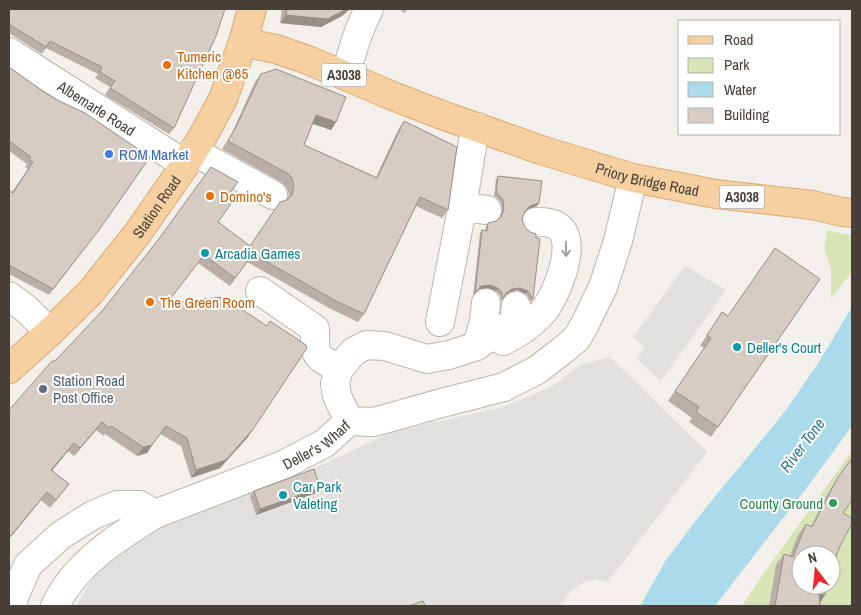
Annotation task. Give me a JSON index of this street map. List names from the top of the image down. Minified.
{"streets":{"main road":["A3038","Priory Bridge Road","Station Road"],"street":["Albemarle Road","Deller's Wharf"]},"crossings":[["Albemarle Road","Station Road"],["Priory Bridge Road","Station Road"],["Priory Bridge Road","Deller's Wharf"]],"water":["River Tone"],"places":["Tumeric Kitchen @65","ROM Market","Domino's","Arcadia Games","The Green Room","Deller's Court","Station Road Post Office","Car Park Valeting","County Ground"],"legend":["Road","Park","Water","Building"],"north":"top"}
